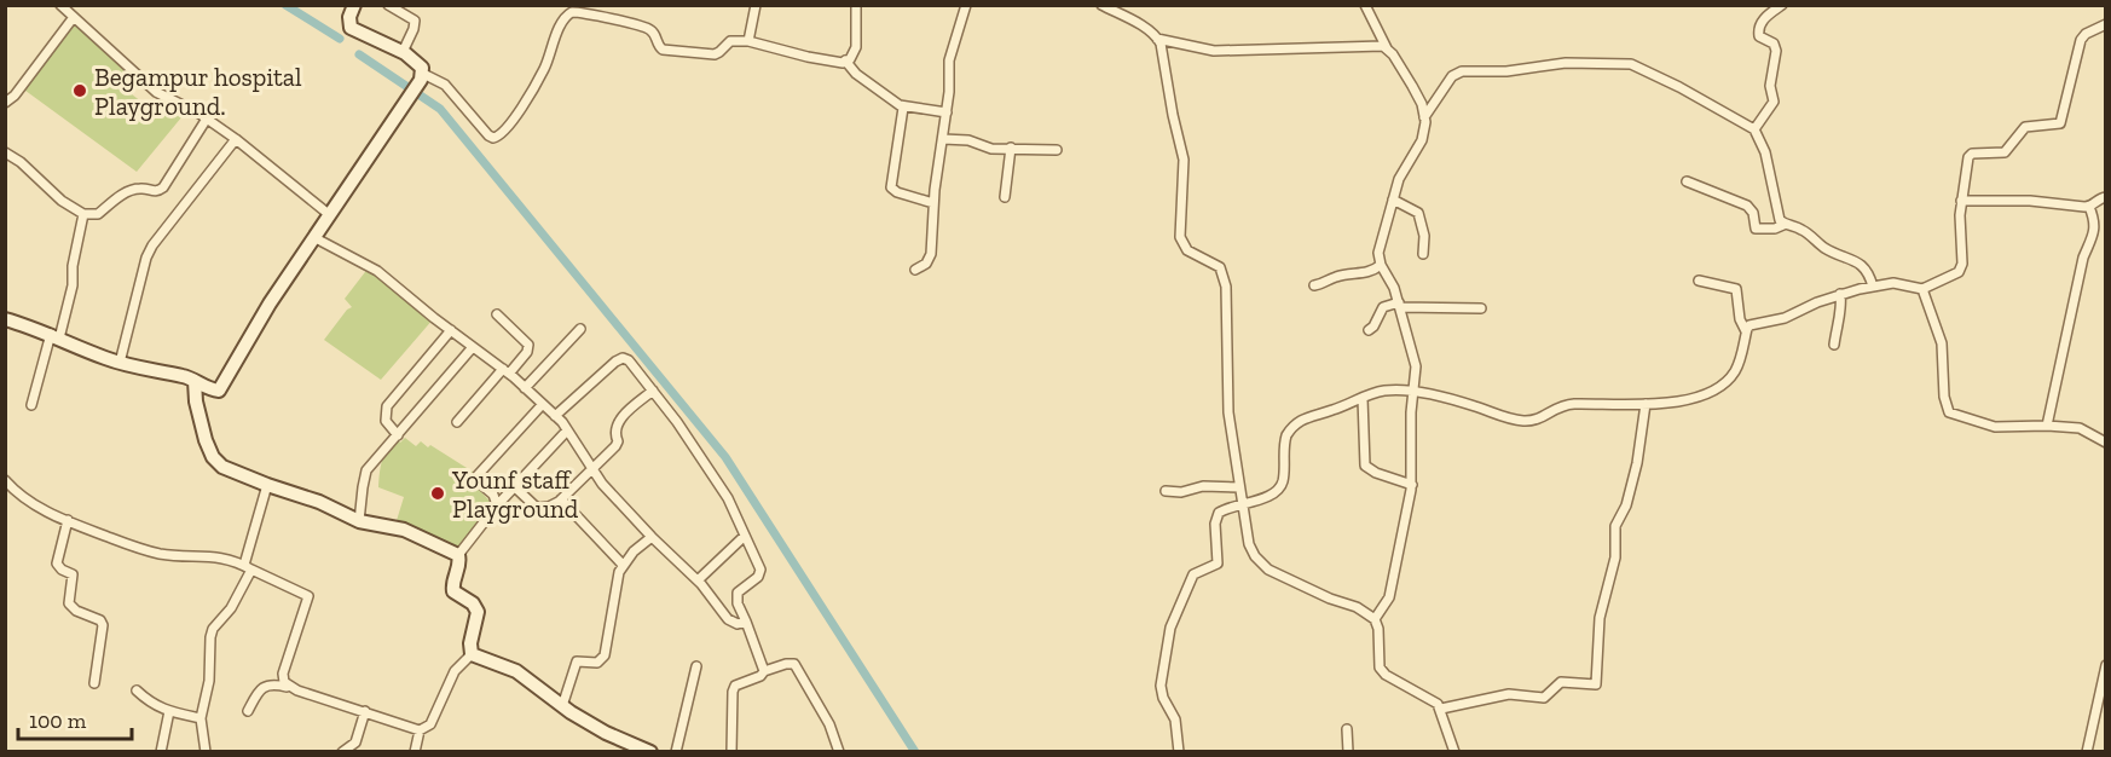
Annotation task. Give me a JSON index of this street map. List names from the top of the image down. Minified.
{"places":["Begampur hospital Playground.","Younf staff Playground"],"scale_bar":"100 m"}
